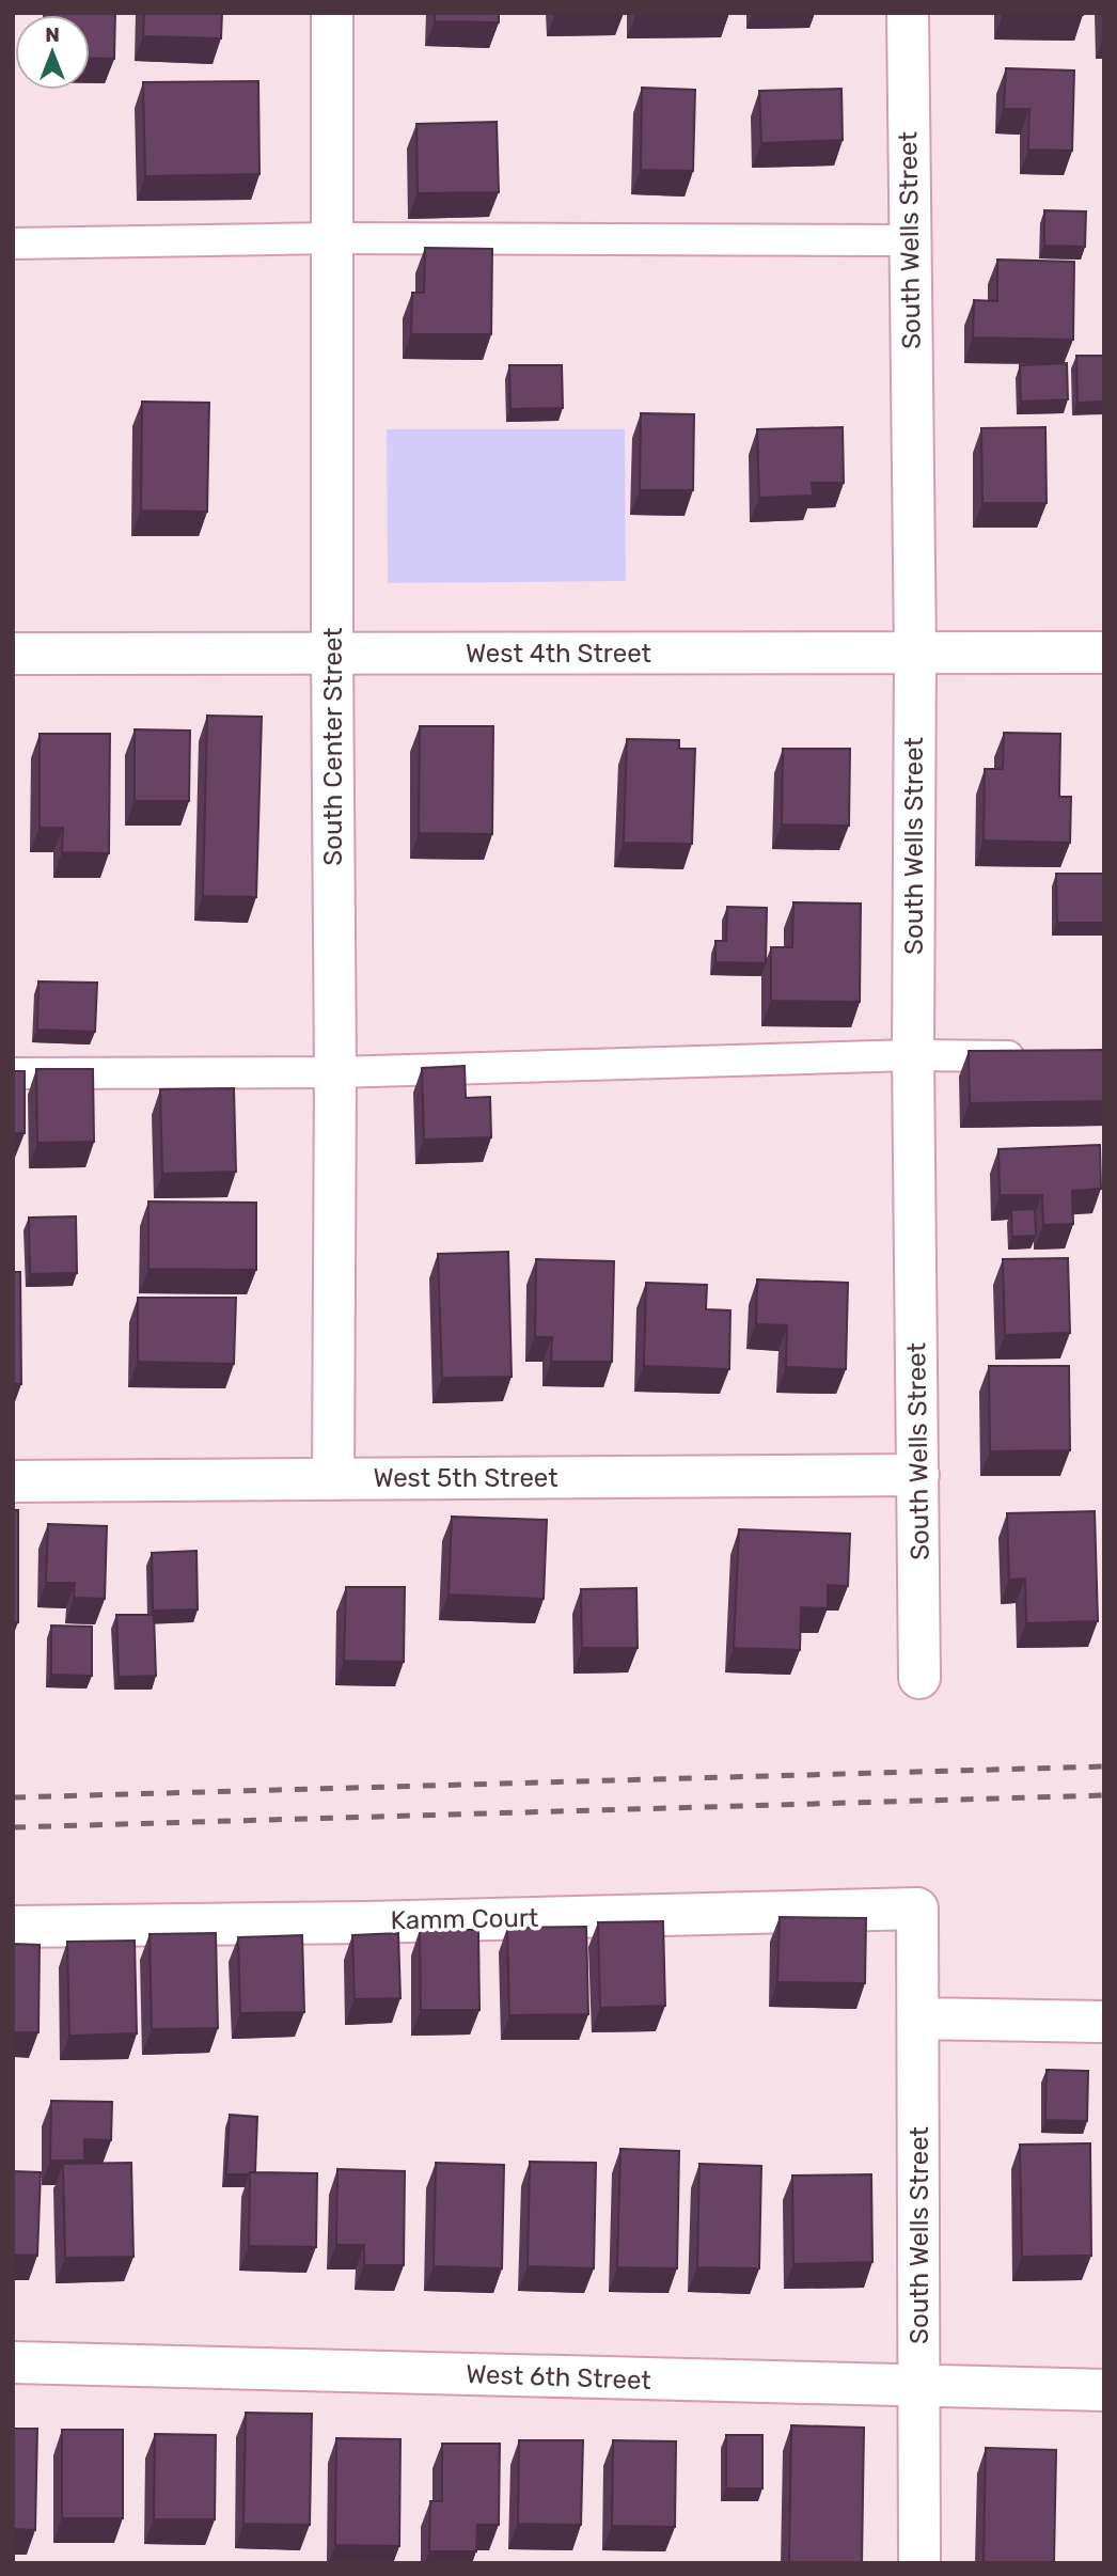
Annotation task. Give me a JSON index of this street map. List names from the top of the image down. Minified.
{"streets":{"street":["South Wells Street","West 4th Street","South Center Street","West 5th Street","Kamm Court","West 6th Street"]},"crossings":[["South Wells Street","West 4th Street"],["South Wells Street","West 5th Street"],["South Wells Street","Kamm Court"],["South Wells Street","West 6th Street"],["West 4th Street","South Center Street"],["South Center Street","West 5th Street"]],"north":"top"}
